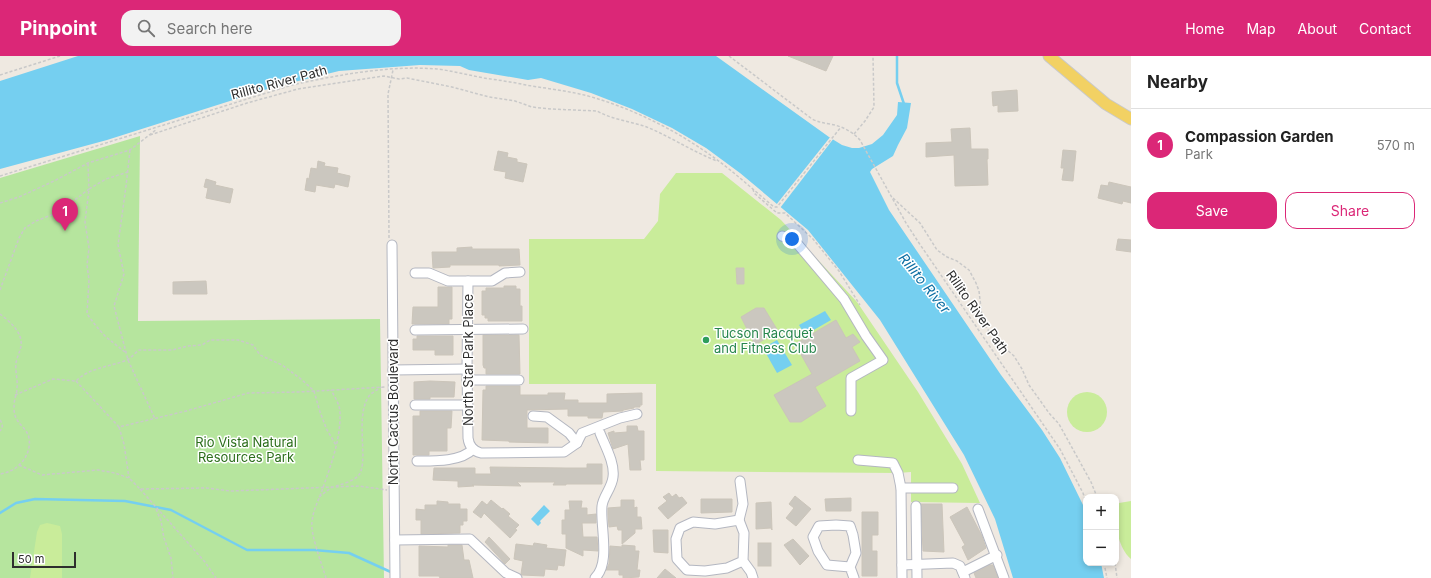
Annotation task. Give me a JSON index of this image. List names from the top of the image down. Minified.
{"streets":{"street":["North Star Park Place","North Cactus Boulevard"],"path":["Rillito River Path"]},"water":["Rillito River"],"parks":["Rio Vista Natural Resources Park"],"places":["Tucson Racquet and Fitness Club"],"scale_bar":"50 m","page":{"header":"Pinpoint","search":"Search here","nav":["Home","Map","About","Contact"],"heading":"Nearby","list":[{"mark":"1","name":"Compassion Garden","note":"Park","value":"570 m"}],"buttons":["Save","Share"],"pins":"1","map_buttons":["+","−"],"scale":"50 m"}}
